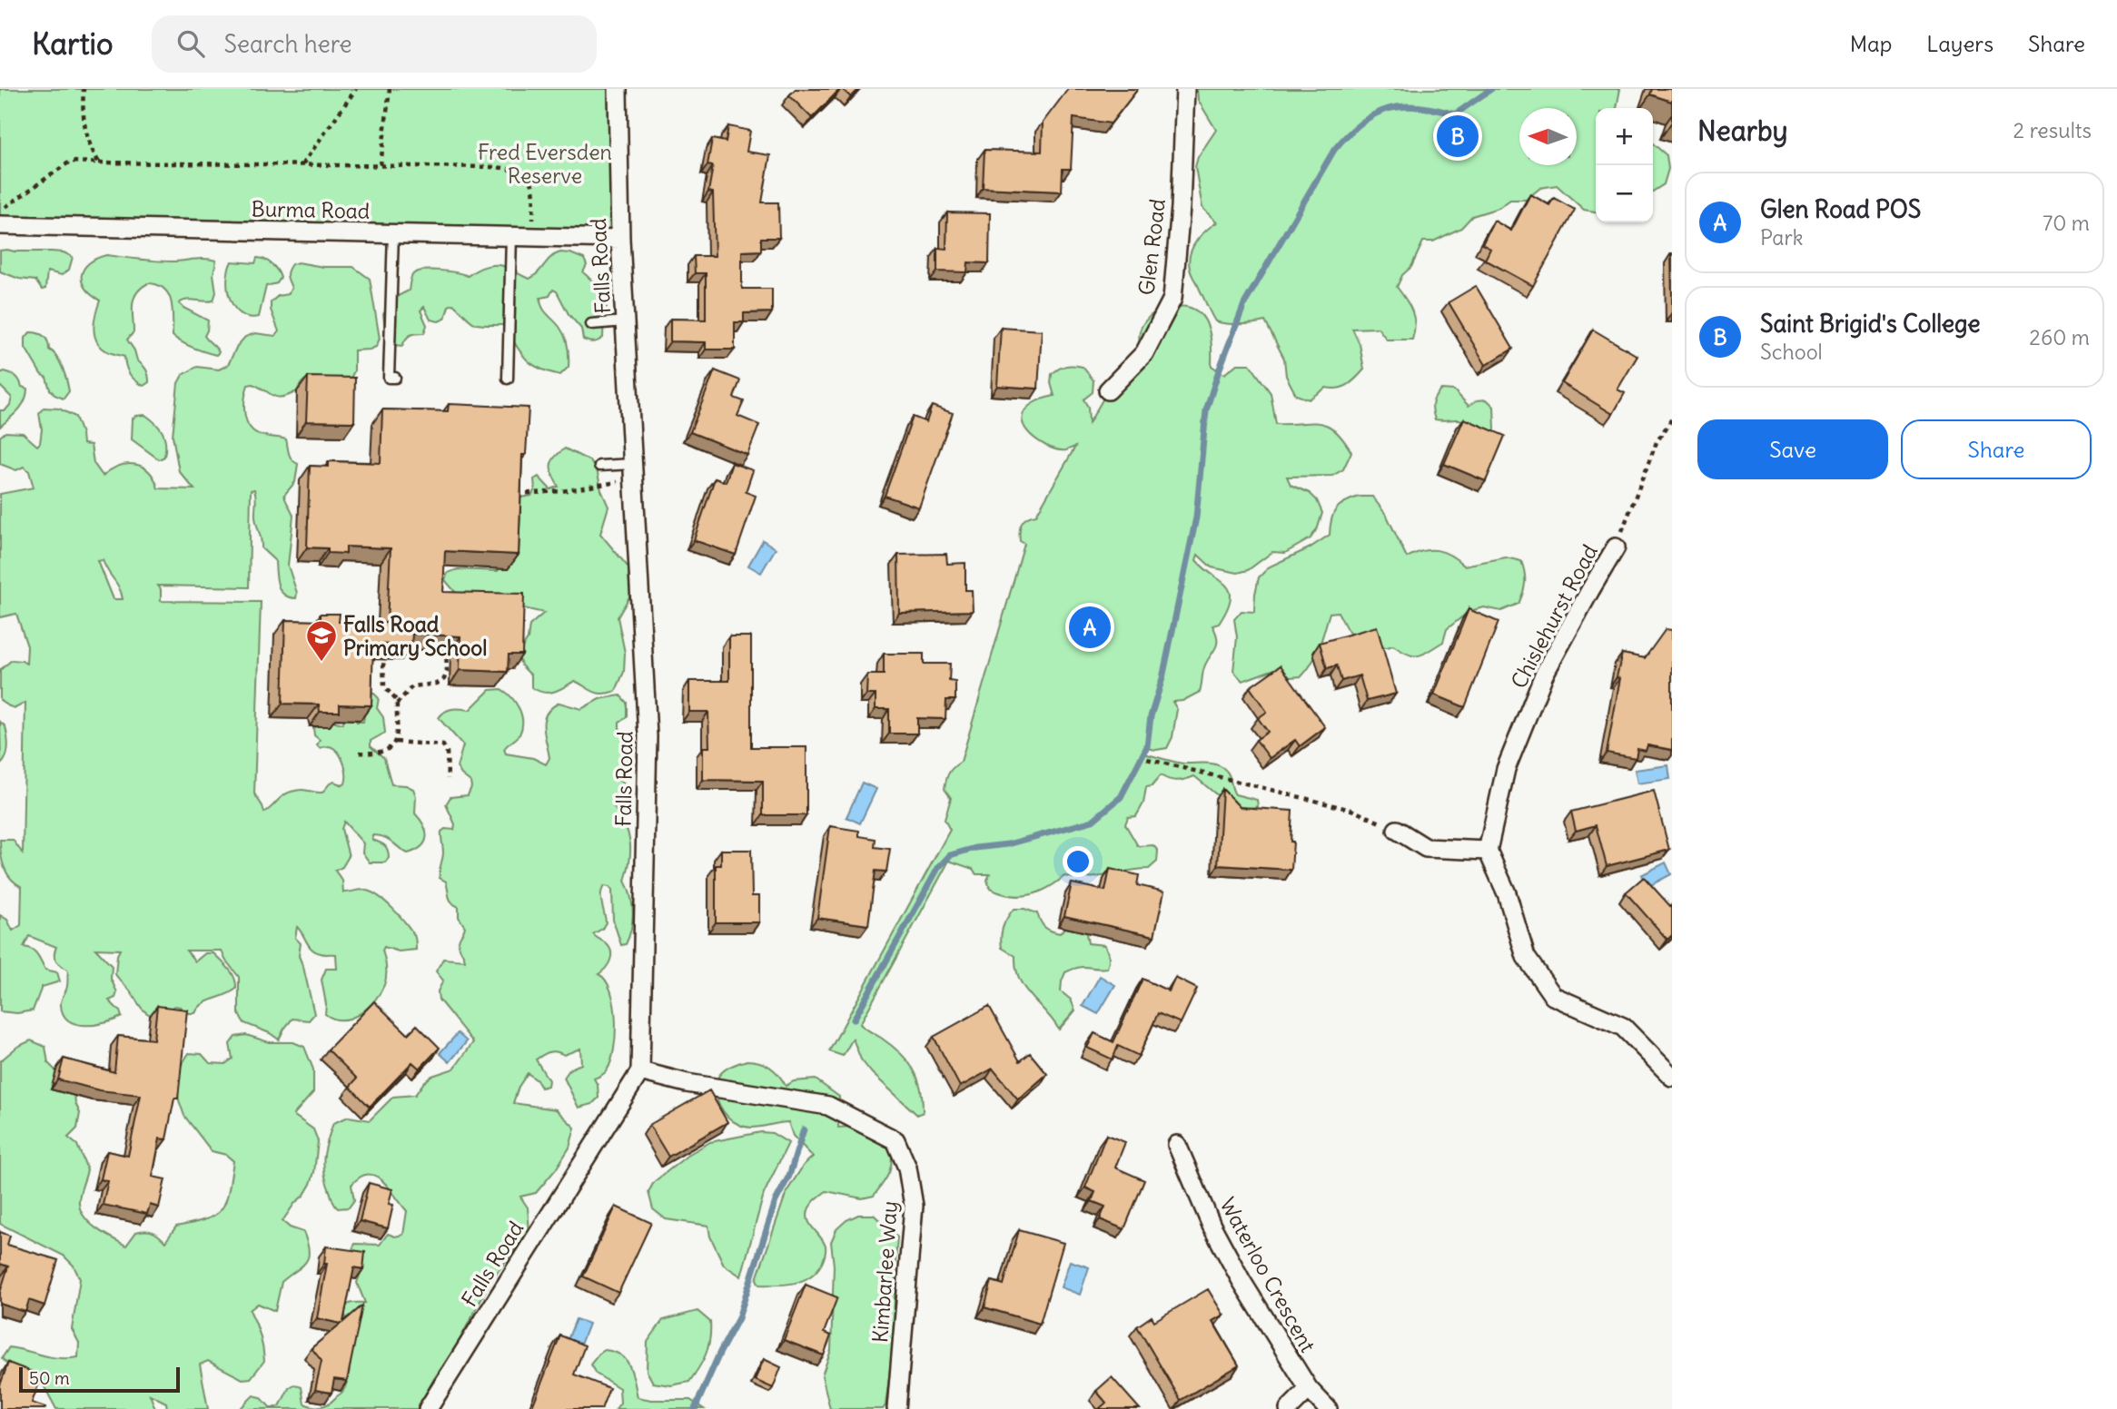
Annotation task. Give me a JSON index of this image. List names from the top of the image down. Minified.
{"streets":{"street":["Burma Road","Glen Road","Falls Road","Chislehurst Road","Kimbarlee Way","Waterloo Crescent"]},"crossings":[["Burma Road","Falls Road"],["Falls Road","Kimbarlee Way"]],"parks":["Fred Eversden Reserve"],"places":{"school or university":["Falls Road Primary School"]},"scale_bar":"50 m","north":"left","page":{"header":"Kartio","search":"Search here","nav":["Map","Layers","Share"],"heading":["Nearby","2 results"],"map_buttons":["+","−"],"pins":["B","A"],"list":[{"mark":"A","name":"Glen Road POS","note":"Park","value":"70 m"},{"mark":"B","name":"Saint Brigid's College","note":"School","value":"260 m"}],"buttons":["Save","Share"],"scale":"50 m"}}
